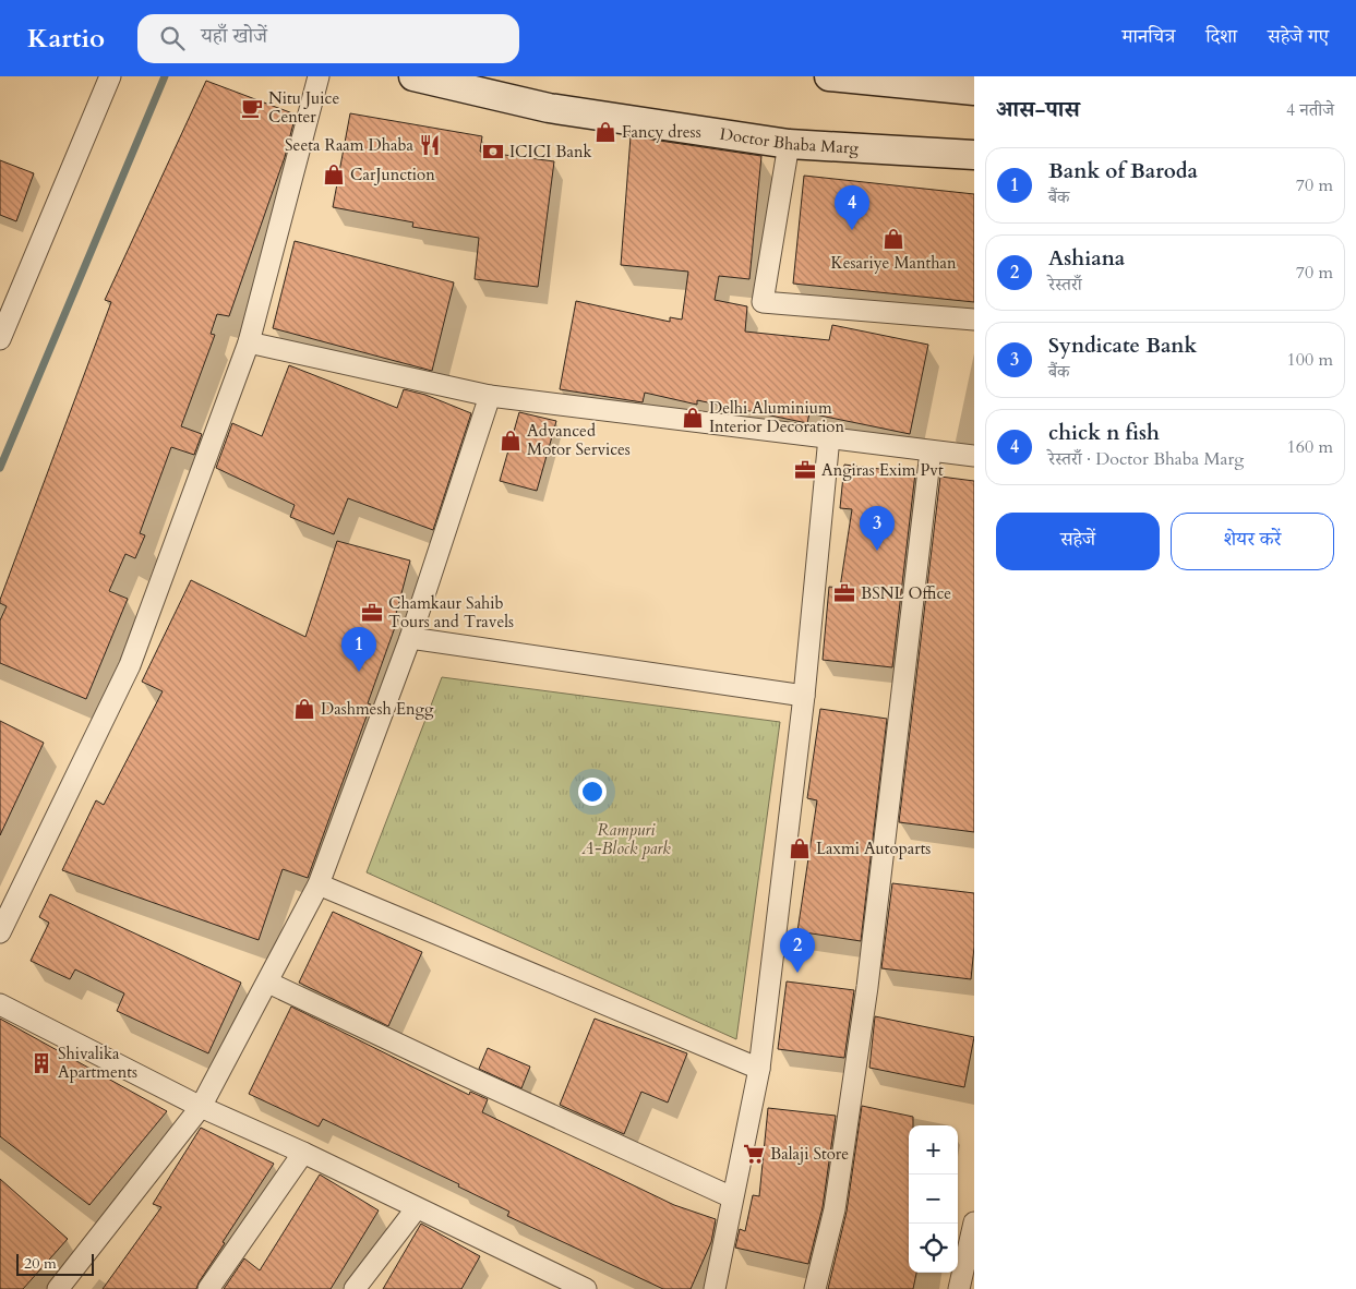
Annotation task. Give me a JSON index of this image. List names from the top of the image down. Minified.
{"streets":{"street":["Doctor Bhaba Marg"]},"parks":["Rampuri A-Block park"],"places":{"cafe":["Nitu Juice Center"],"shop":["Fancy dress","CarJunction","Kesariye Manthan","Delhi Aluminium Interior Decoration","Advanced Motor Services","Dashmesh Engg","Laxmi Autoparts"],"restaurant":["Seeta Raam Dhaba"],"bank":["ICICI Bank"],"office":["Angiras Exim Pvt","BSNL Office","Chamkaur Sahib Tours and Travels"],"building":["Shivalika Apartments"],"supermarket":["Balaji Store"]},"scale_bar":"20 m","page":{"header":"Kartio","search":"यहाँ खोजें","nav":["मानचित्र","दिशा","सहेजे गए"],"heading":["आस-पास","4 नतीजे"],"list":[{"mark":"1","name":"Bank of Baroda","note":"बैंक","value":"70 m"},{"mark":"2","name":"Ashiana","note":"रेस्तराँ","value":"70 m"},{"mark":"3","name":"Syndicate Bank","note":"बैंक","value":"100 m"},{"mark":"4","name":"chick n fish","note":"रेस्तराँ · Doctor Bhaba Marg","value":"160 m"}],"pins":["4","3","1","2"],"buttons":["सहेजें","शेयर करें"],"map_buttons":["+","−"],"scale":"20 m"}}
